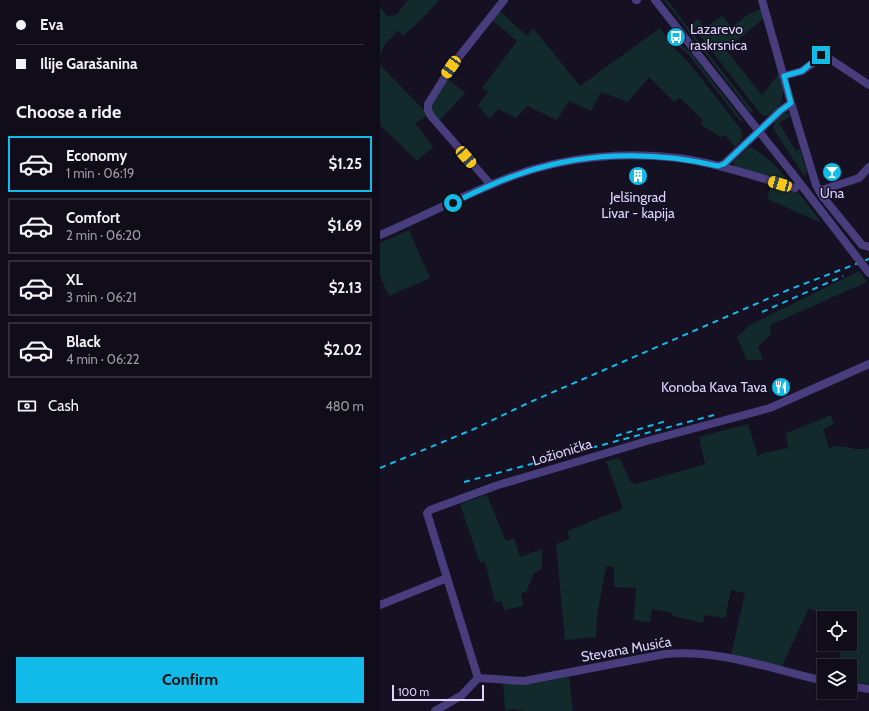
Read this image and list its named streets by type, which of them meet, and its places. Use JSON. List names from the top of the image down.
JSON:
{
  "streets": {
    "street": ["Ložionička", "Stevana Musića"]
  },
  "crossings": [
    ["Ložionička", "Stevana Musića"]
  ],
  "places": {
    "bus stop": ["Lazarevo raskrsnica"],
    "bar": ["Una"],
    "building": ["Jelšingrad Livar - kapija"],
    "restaurant": ["Konoba Kava Tava"]
  },
  "scale_bar": "100 m",
  "page": {
    "banner": ["Eva", "Ilije Garašanina"],
    "heading": "Choose a ride",
    "list": [
      {
        "name": "Economy",
        "note": "1 min · 06:19",
        "value": "$1.25"
      },
      {
        "name": "Comfort",
        "note": "2 min · 06:20",
        "value": "$1.69"
      },
      {
        "name": "XL",
        "note": "3 min · 06:21",
        "value": "$2.13"
      },
      {
        "name": "Black",
        "note": "4 min · 06:22",
        "value": "$2.02"
      }
    ],
    "pay": ["Cash", "480 m"],
    "buttons": "Confirm",
    "scale": "100 m"
  }
}
